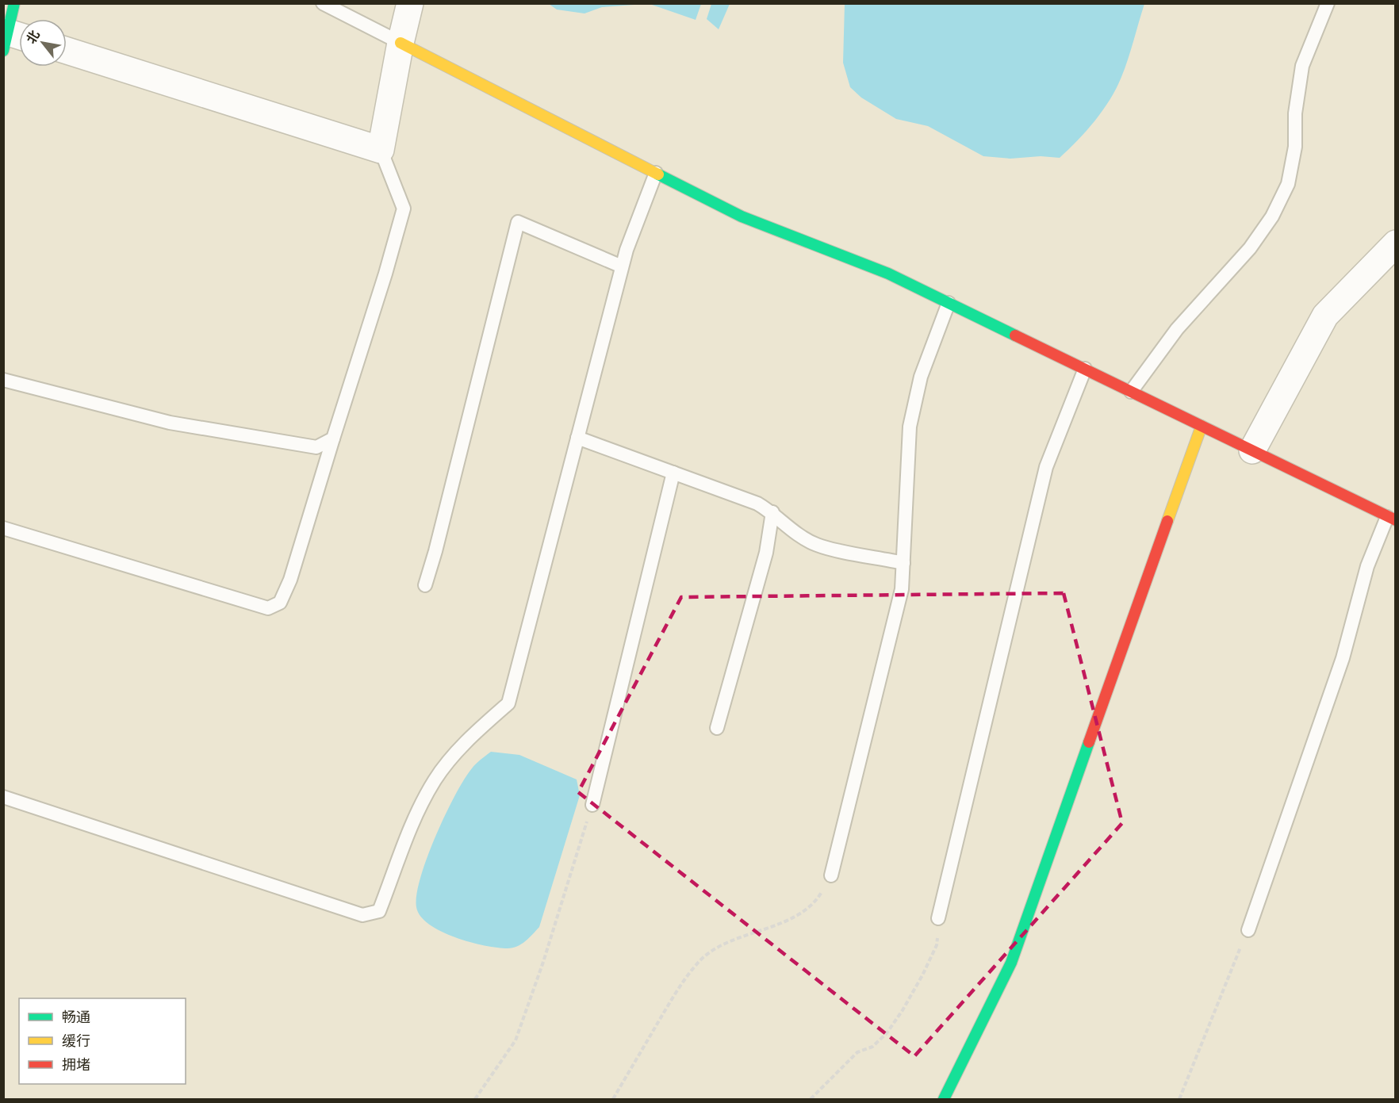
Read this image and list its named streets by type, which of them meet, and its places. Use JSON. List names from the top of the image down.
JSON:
{
  "legend": ["畅通", "缓行", "拥堵"],
  "north": "top left"
}
